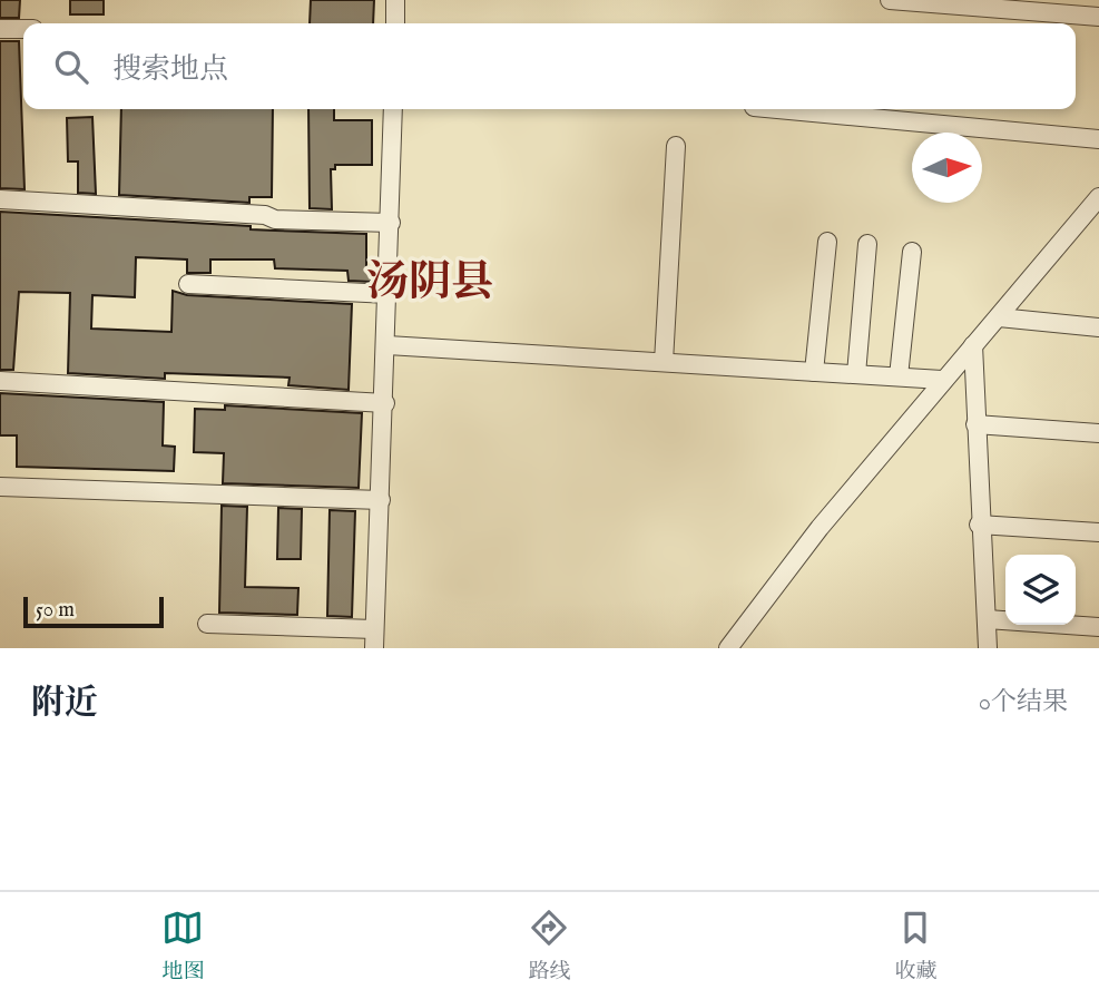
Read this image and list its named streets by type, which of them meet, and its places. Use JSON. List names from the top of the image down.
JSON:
{
  "districts": ["汤阴县"],
  "scale_bar": "50 m",
  "north": "right",
  "page": {
    "search": "搜索地点",
    "scale": "50 m",
    "heading": ["附近", "0个结果"],
    "nav": ["地图", "路线", "收藏"]
  }
}
